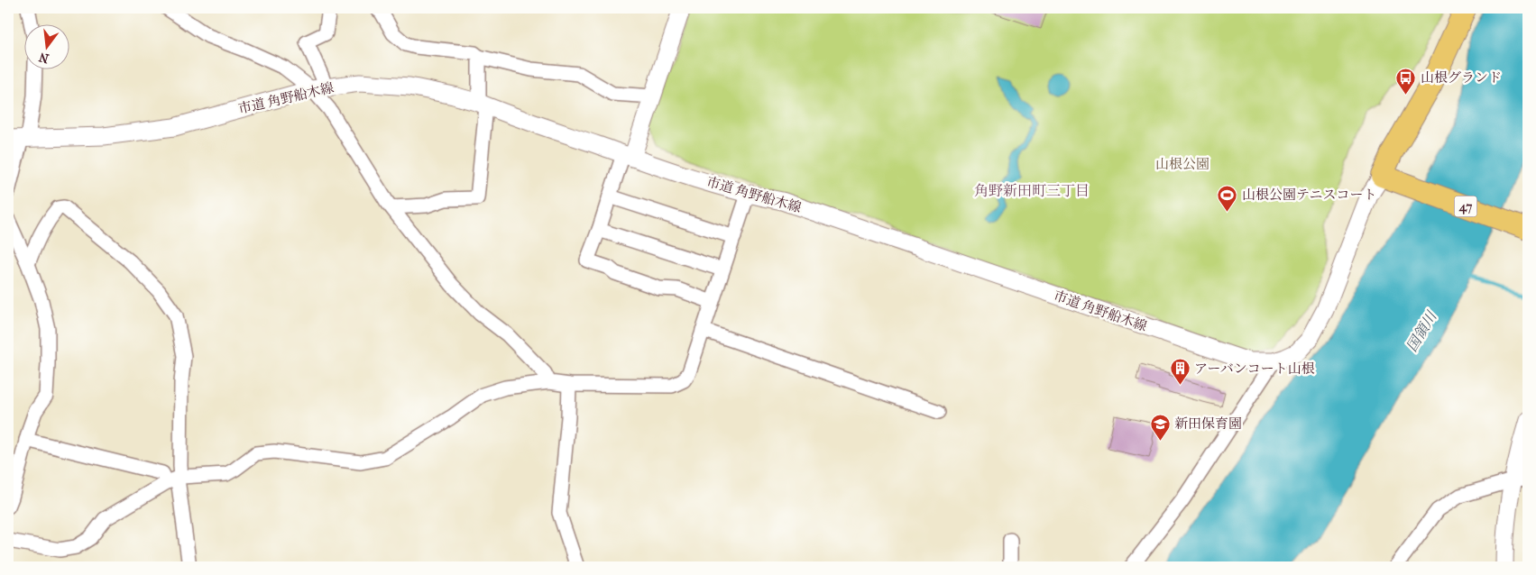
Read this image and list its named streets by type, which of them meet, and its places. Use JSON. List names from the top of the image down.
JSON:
{
  "streets": {
    "main road": ["47"],
    "street": ["市道 角野船木線"]
  },
  "crossings": [
    ["市道 角野船木線", "47"]
  ],
  "districts": ["角野新田町三丁目"],
  "water": ["国領川"],
  "parks": ["山根公園"],
  "places": {
    "bus stop": ["山根グランド"],
    "sports": ["山根公園テニスコート"],
    "building": ["アーバンコート山根"],
    "school or university": ["新田保育園"]
  },
  "north": "bottom"
}
